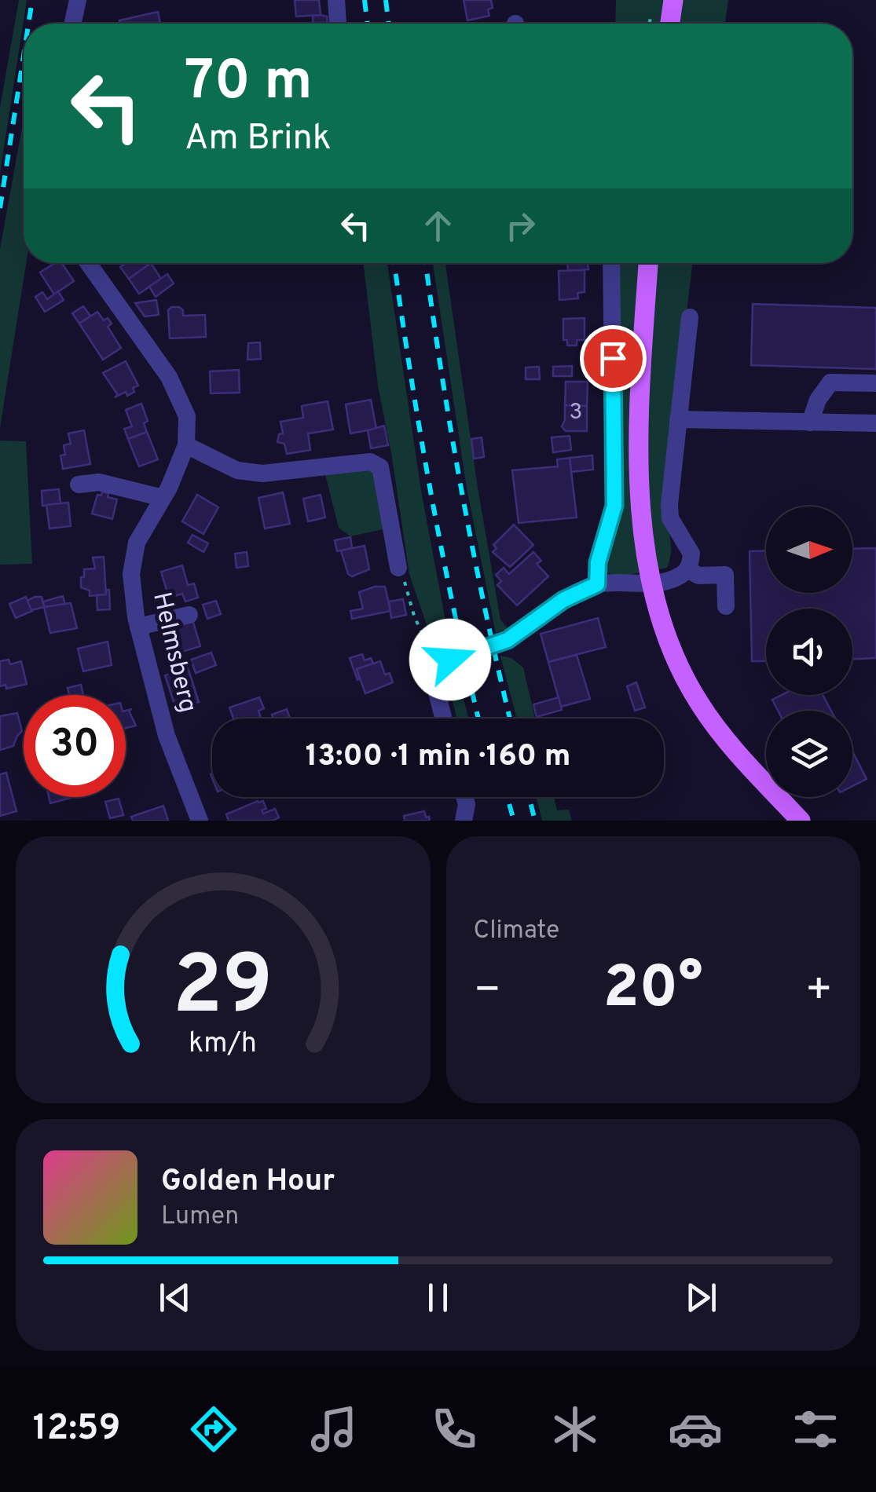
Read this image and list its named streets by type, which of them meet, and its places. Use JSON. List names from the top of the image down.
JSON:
{
  "streets": {
    "street": ["Helmsberg"]
  },
  "house_numbers": ["3"],
  "north": "right",
  "page": {
    "turn": ["70 m", "Am Brink"],
    "limit": "30",
    "trip": "13:00 · 1 min · 160 m",
    "tile": "Climate",
    "heat": ["−", "20°", "+"],
    "song": ["Golden Hour", "Lumen"],
    "tabs": "12:59",
    "gauge": ["29", "km/h"]
  }
}
